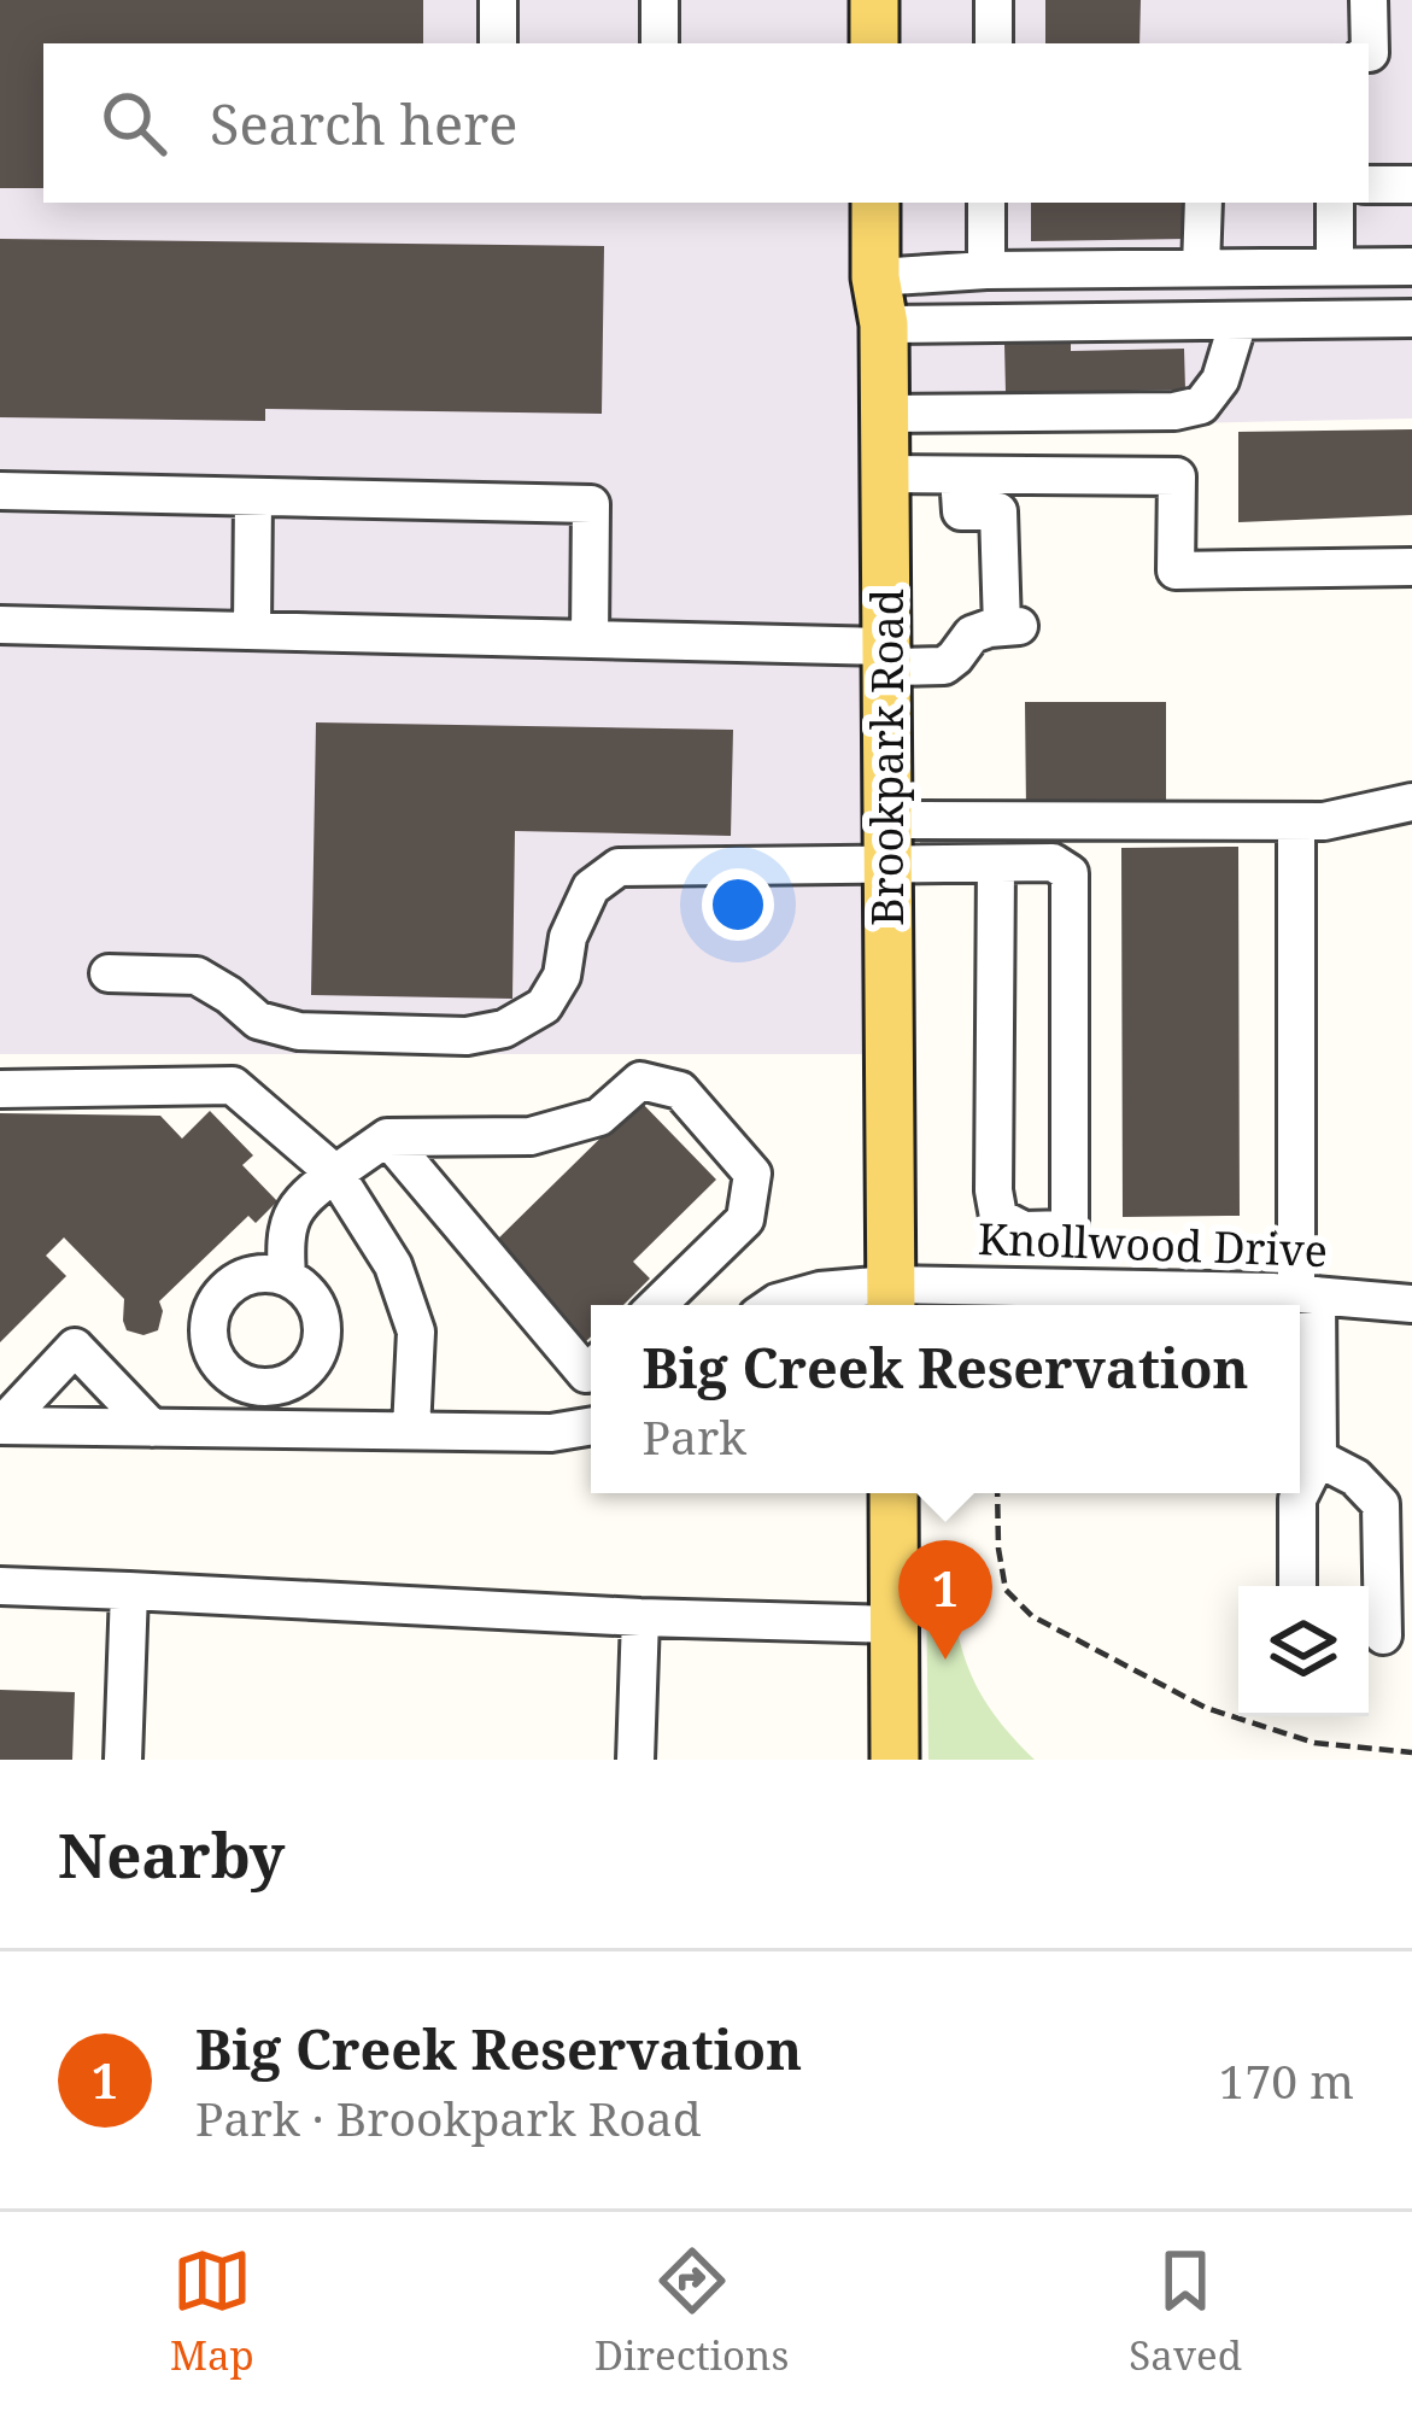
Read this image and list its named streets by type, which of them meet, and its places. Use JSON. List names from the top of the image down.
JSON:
{
  "streets": {
    "main road": ["Brookpark Road"],
    "street": ["Knollwood Drive"]
  },
  "crossings": [
    ["Brookpark Road", "Knollwood Drive"]
  ],
  "page": {
    "search": "Search here",
    "popup": ["Big Creek Reservation", "Park"],
    "pins": "1",
    "heading": "Nearby",
    "list": [
      {
        "mark": "1",
        "name": "Big Creek Reservation",
        "note": "Park · Brookpark Road",
        "value": "170 m"
      }
    ],
    "nav": ["Map", "Directions", "Saved"]
  }
}
